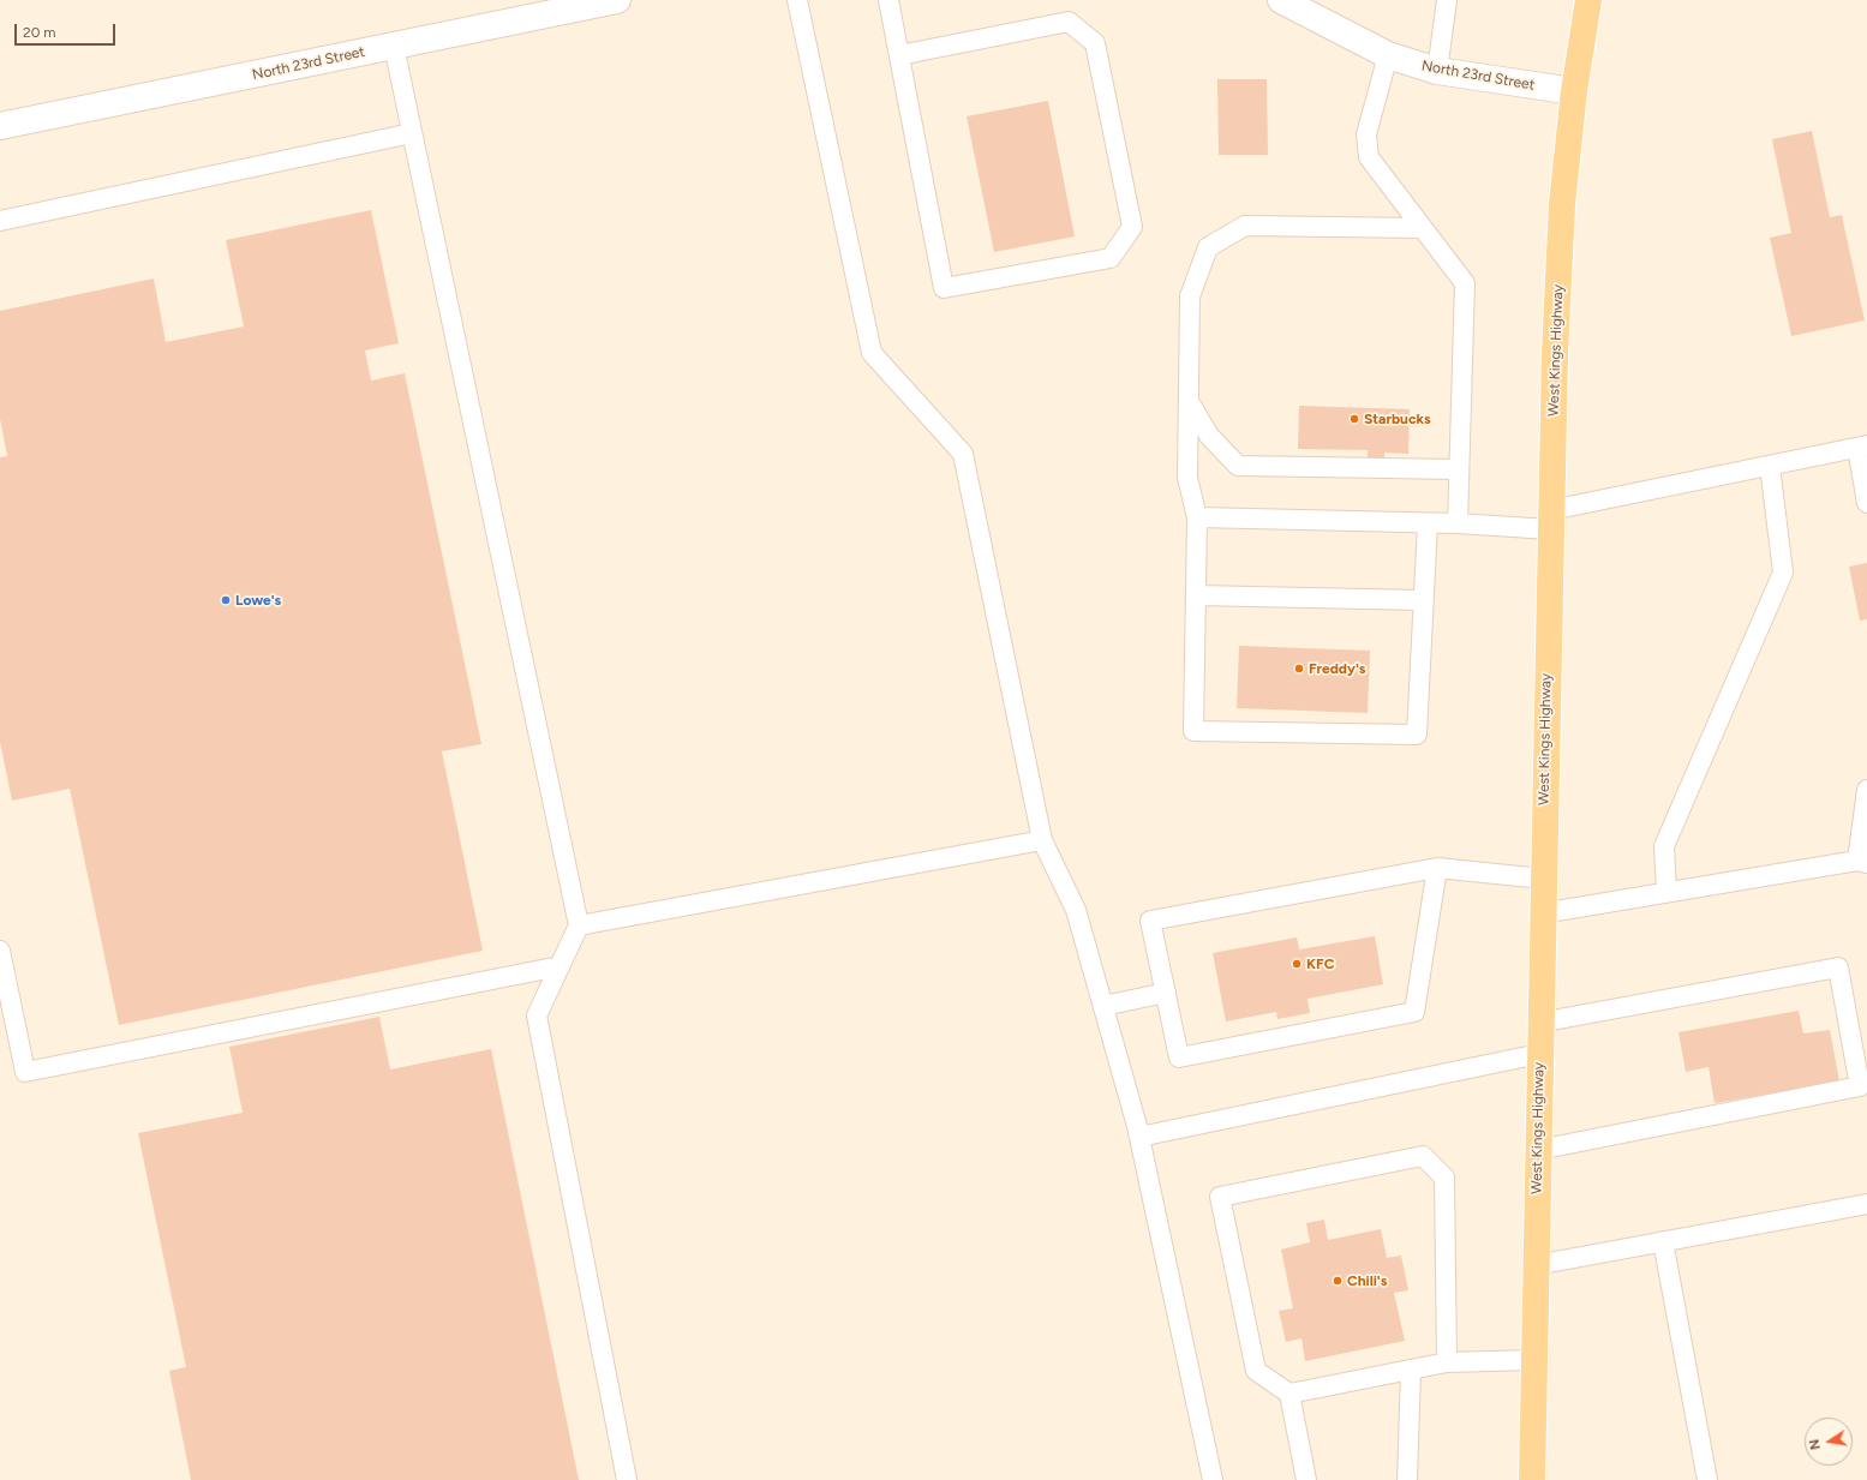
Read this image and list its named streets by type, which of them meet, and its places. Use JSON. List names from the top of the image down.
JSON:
{
  "streets": {
    "main road": ["West Kings Highway"],
    "street": ["North 23rd Street"]
  },
  "crossings": [
    ["North 23rd Street", "West Kings Highway"]
  ],
  "places": [
    "Starbucks",
    "Lowe's",
    "Freddy's",
    "KFC",
    "Chili's"
  ],
  "scale_bar": "20 m",
  "north": "left"
}
